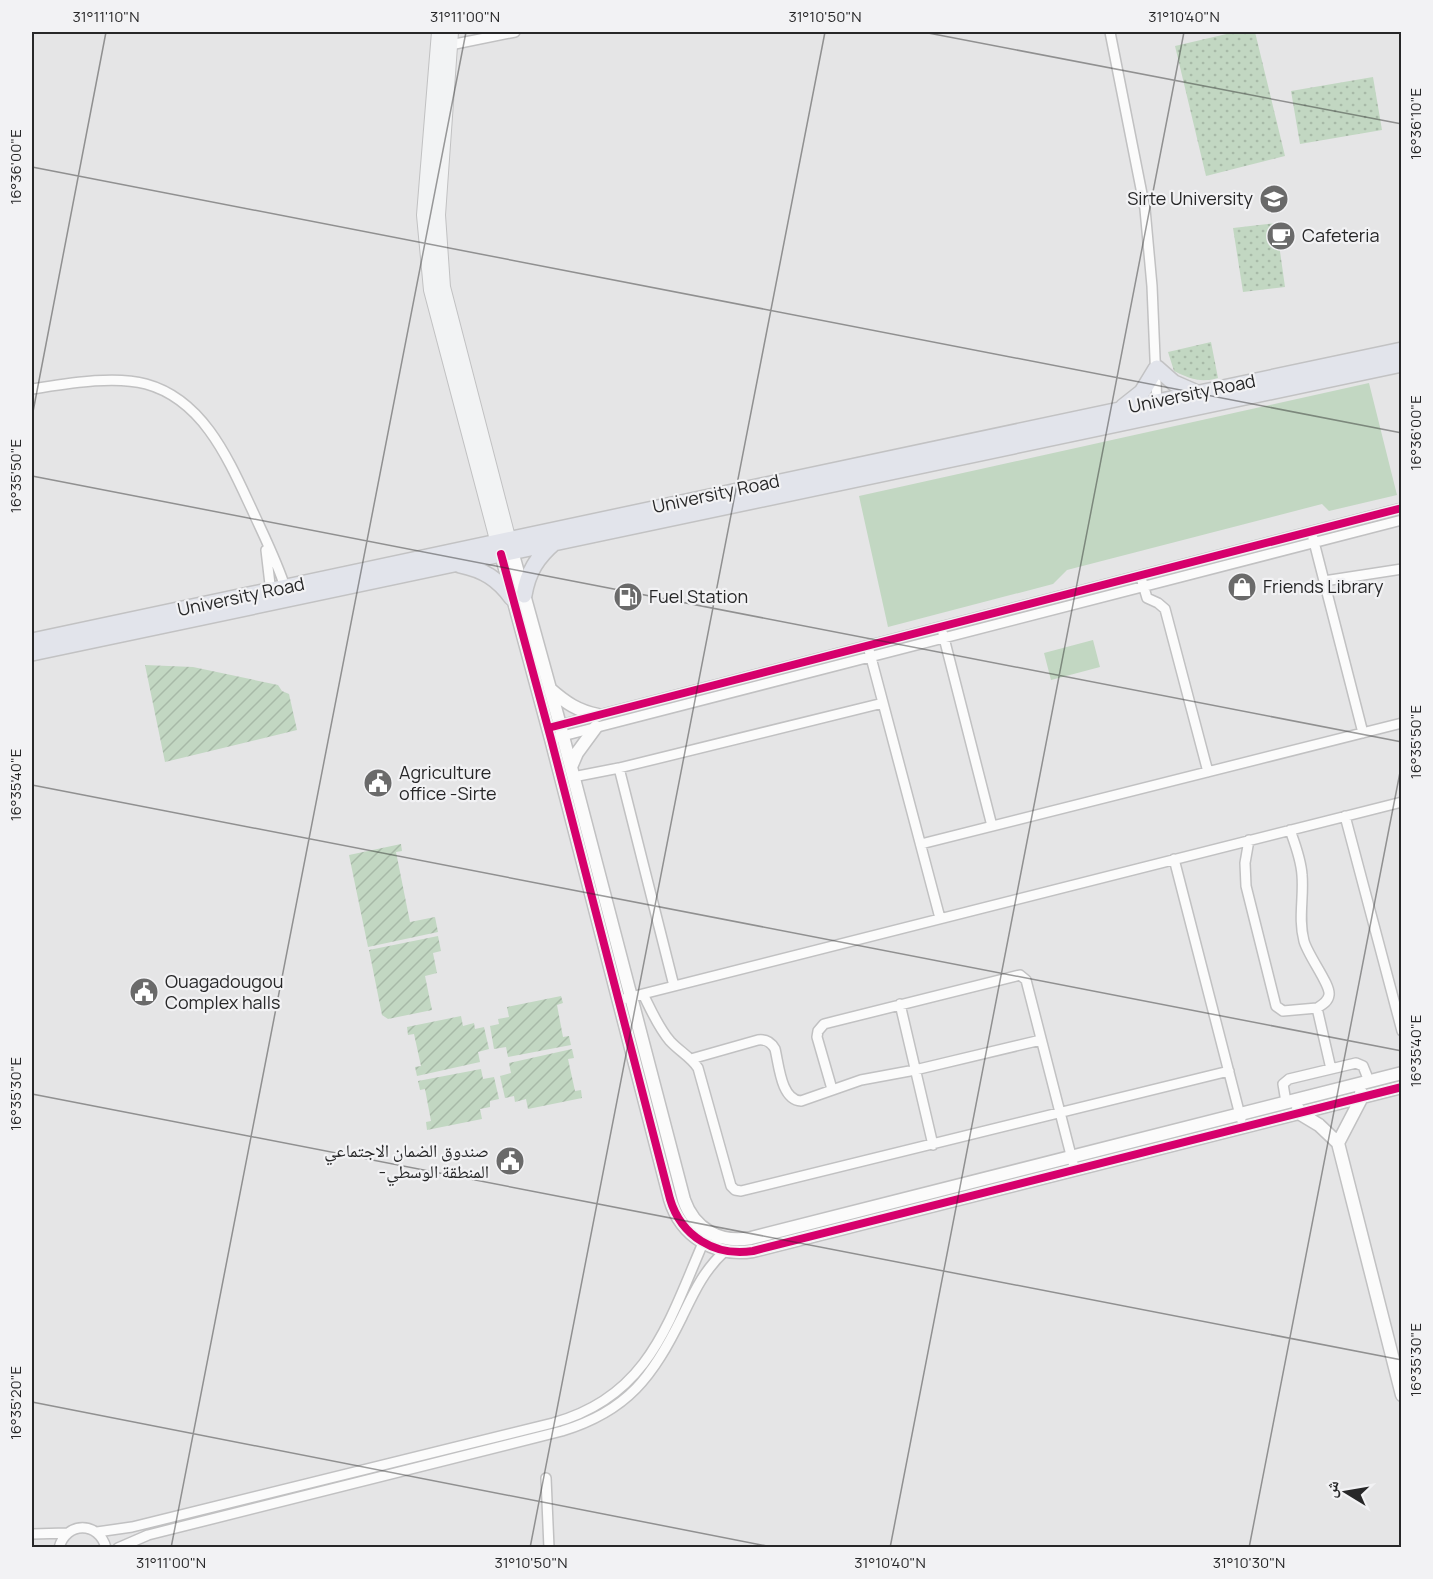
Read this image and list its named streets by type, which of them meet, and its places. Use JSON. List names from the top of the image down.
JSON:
{
  "streets": {
    "highway": ["University Road"]
  },
  "places": {
    "school or university": ["Sirte University"],
    "cafe": ["Cafeteria"],
    "shop": ["Friends Library"],
    "fuel station": ["Fuel Station"],
    "public building": ["Agriculture office -Sirte", "Ouagadougou Complex halls", "صندوق الضمان الاجتماعي -المنطقة الوسطي"]
  },
  "north": "left",
  "coordinates": [
    "31°11'10\"N",
    "31°11'00\"N",
    "31°10'50\"N",
    "31°10'40\"N",
    "16°36'10\"E",
    "16°36'00\"E",
    "16°35'50\"E",
    "16°35'40\"E",
    "16°35'30\"E",
    "16°35'20\"E",
    "31°10'30\"N"
  ]
}
